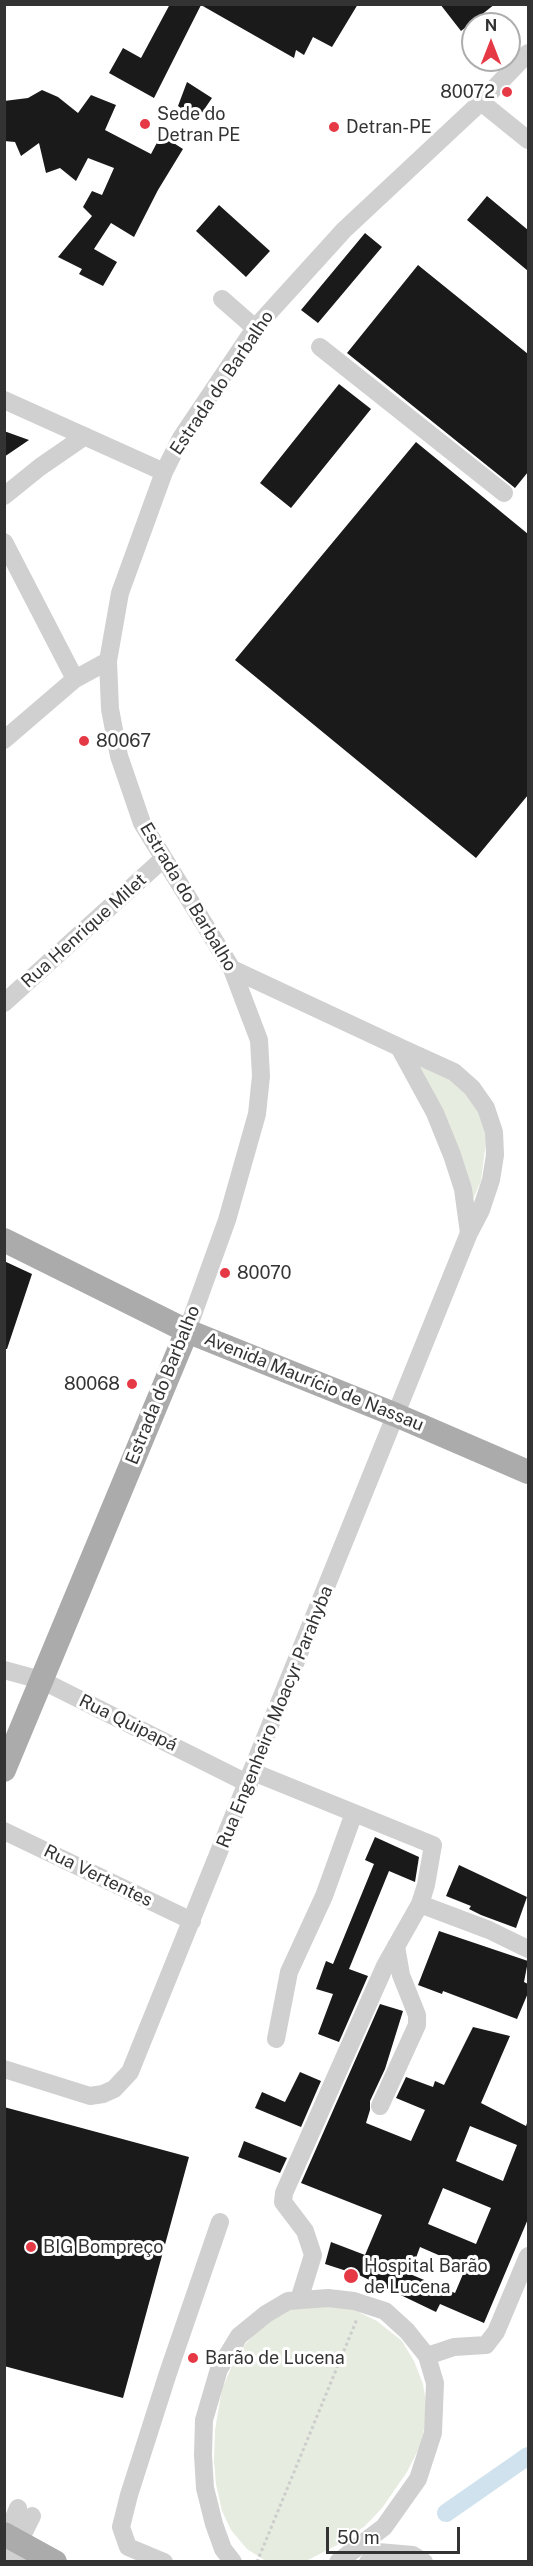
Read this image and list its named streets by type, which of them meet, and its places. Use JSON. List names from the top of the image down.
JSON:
{
  "streets": {
    "main road": ["Estrada do Barbalho", "Avenida Maurício de Nassau"],
    "street": [
      "Rua Henrique Milet",
      "Rua Engenheiro Moacyr Parahyba",
      "Rua Quipapá",
      "Rua Vertentes"
    ]
  },
  "crossings": [
    ["Estrada do Barbalho", "Rua Henrique Milet"],
    ["Estrada do Barbalho", "Avenida Maurício de Nassau"],
    ["Estrada do Barbalho", "Rua Engenheiro Moacyr Parahyba"],
    ["Estrada do Barbalho", "Rua Quipapá"],
    ["Avenida Maurício de Nassau", "Rua Engenheiro Moacyr Parahyba"],
    ["Rua Engenheiro Moacyr Parahyba", "Rua Quipapá"],
    ["Rua Engenheiro Moacyr Parahyba", "Rua Vertentes"]
  ],
  "places": [
    "80072",
    "Sede do Detran PE",
    "Detran-PE",
    "80067",
    "80070",
    "80068",
    "BIG Bompreço",
    "Hospital Barão de Lucena",
    "Barão de Lucena"
  ],
  "scale_bar": "50 m",
  "north": "top"
}
